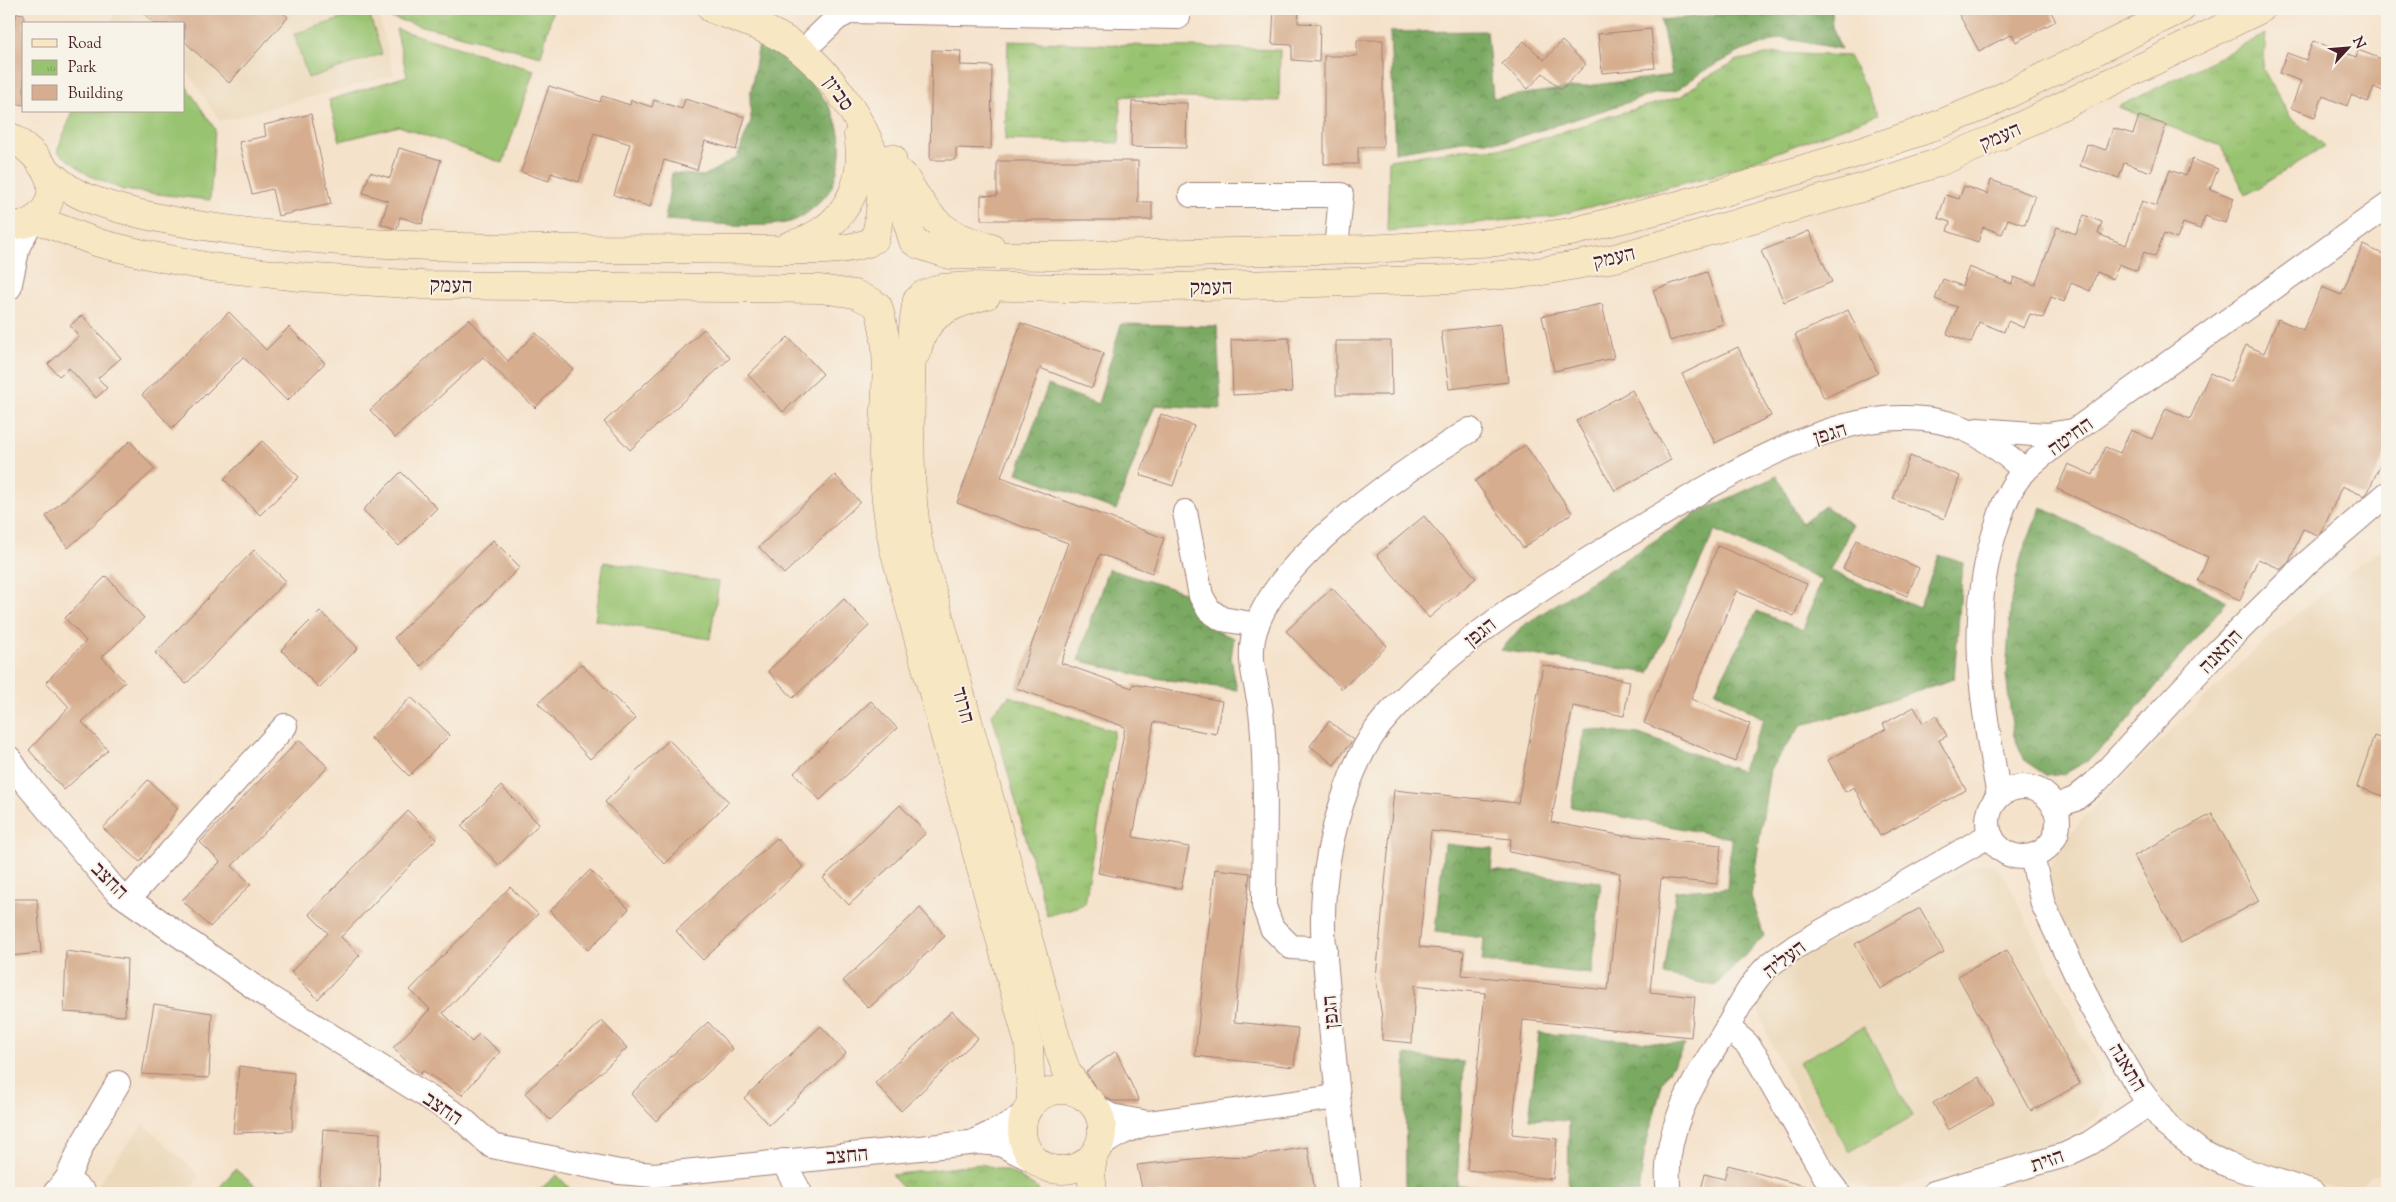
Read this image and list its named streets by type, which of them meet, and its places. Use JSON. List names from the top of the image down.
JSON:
{
  "streets": {
    "main road": ["סביון", "העמק", "חרוד"],
    "street": [
      "הגפן",
      "החיטה",
      "התאנה",
      "החצב",
      "העליה",
      "הזית"
    ]
  },
  "crossings": [
    ["סביון", "העמק"],
    ["סביון", "חרוד"],
    ["העמק", "חרוד"],
    ["הגפן", "החיטה"],
    ["החיטה", "התאנה"],
    ["החיטה", "העליה"],
    ["התאנה", "העליה"],
    ["התאנה", "הזית"],
    ["חרוד", "החצב"]
  ],
  "legend": ["Road", "Park", "Building"],
  "north": "top right"
}
